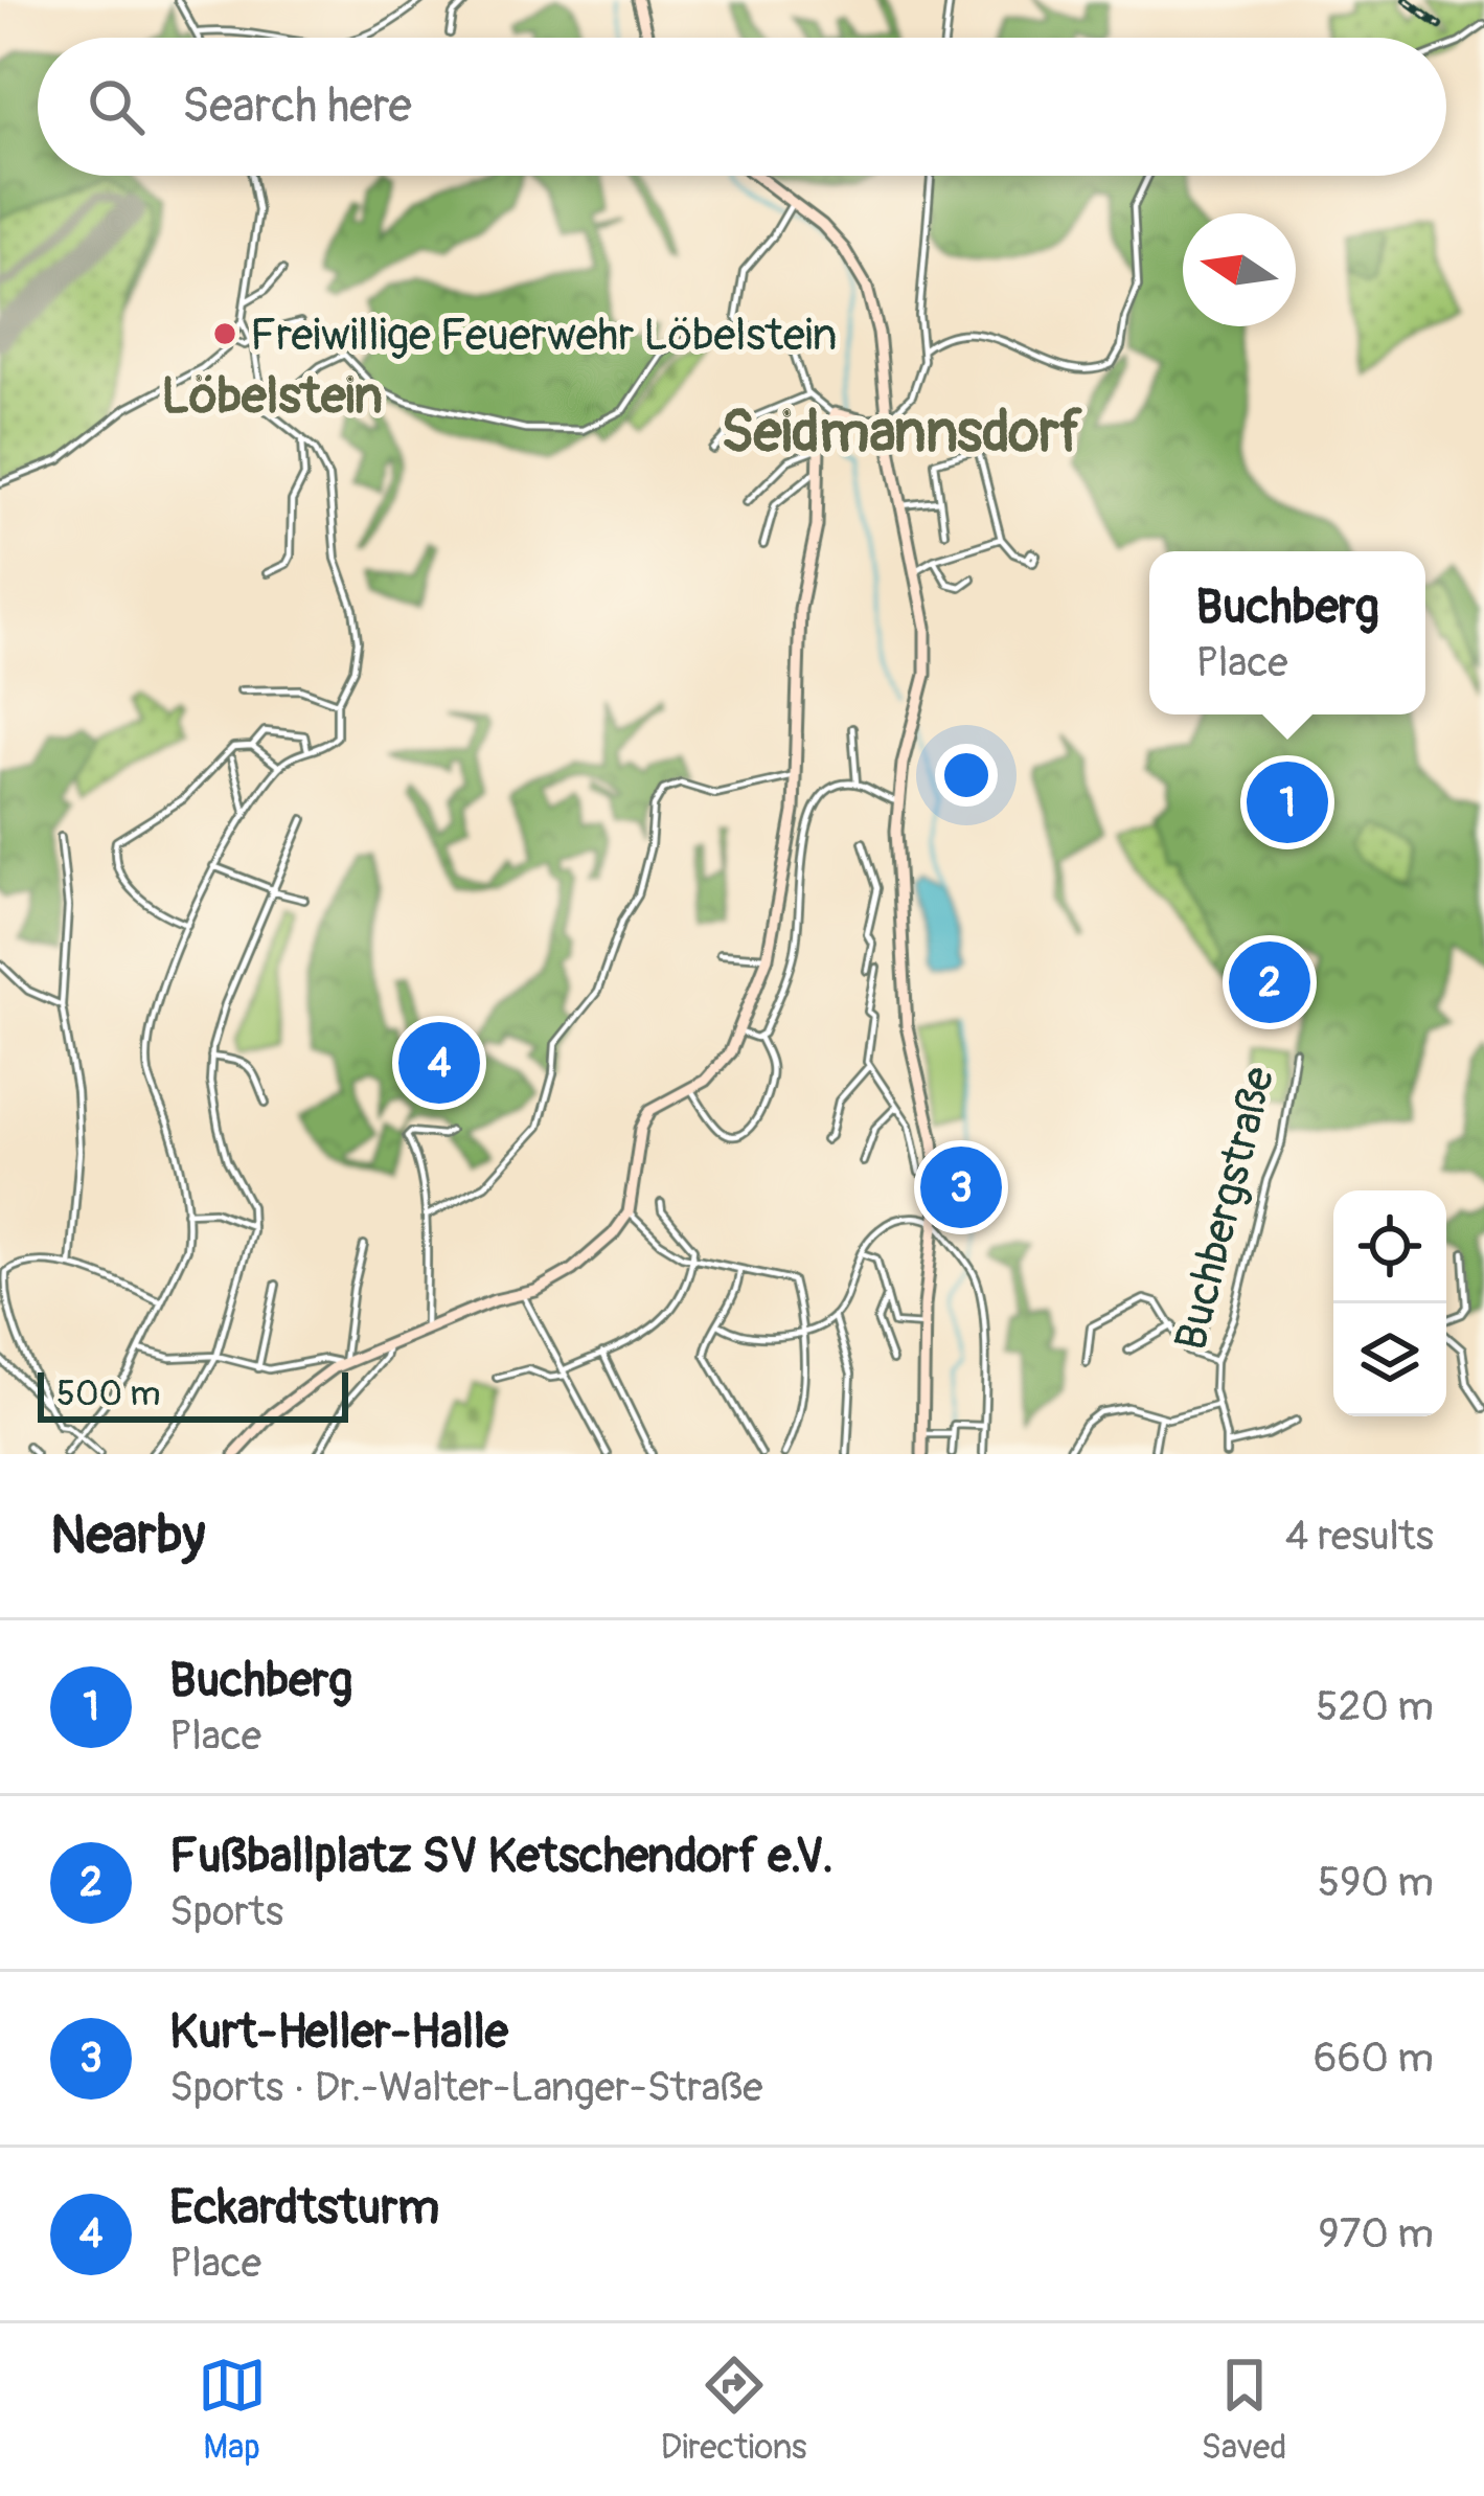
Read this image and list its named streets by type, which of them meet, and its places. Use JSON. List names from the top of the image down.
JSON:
{
  "streets": {
    "street": ["Buchbergstraße"]
  },
  "districts": ["Löbelstein", "Seidmannsdorf"],
  "places": ["Freiwillige Feuerwehr Löbelstein"],
  "scale_bar": "500 m",
  "north": "left",
  "page": {
    "search": "Search here",
    "popup": ["Buchberg", "Place"],
    "pins": [
      "1",
      "2",
      "4",
      "3"
    ],
    "scale": "500 m",
    "heading": ["Nearby", "4 results"],
    "list": [
      {
        "mark": "1",
        "name": "Buchberg",
        "note": "Place",
        "value": "520 m"
      },
      {
        "mark": "2",
        "name": "Fußballplatz SV Ketschendorf e.V.",
        "note": "Sports",
        "value": "590 m"
      },
      {
        "mark": "3",
        "name": "Kurt-Heller-Halle",
        "note": "Sports · Dr.-Walter-Langer-Straße",
        "value": "660 m"
      },
      {
        "mark": "4",
        "name": "Eckardtsturm",
        "note": "Place",
        "value": "970 m"
      }
    ],
    "nav": ["Map", "Directions", "Saved"]
  }
}
